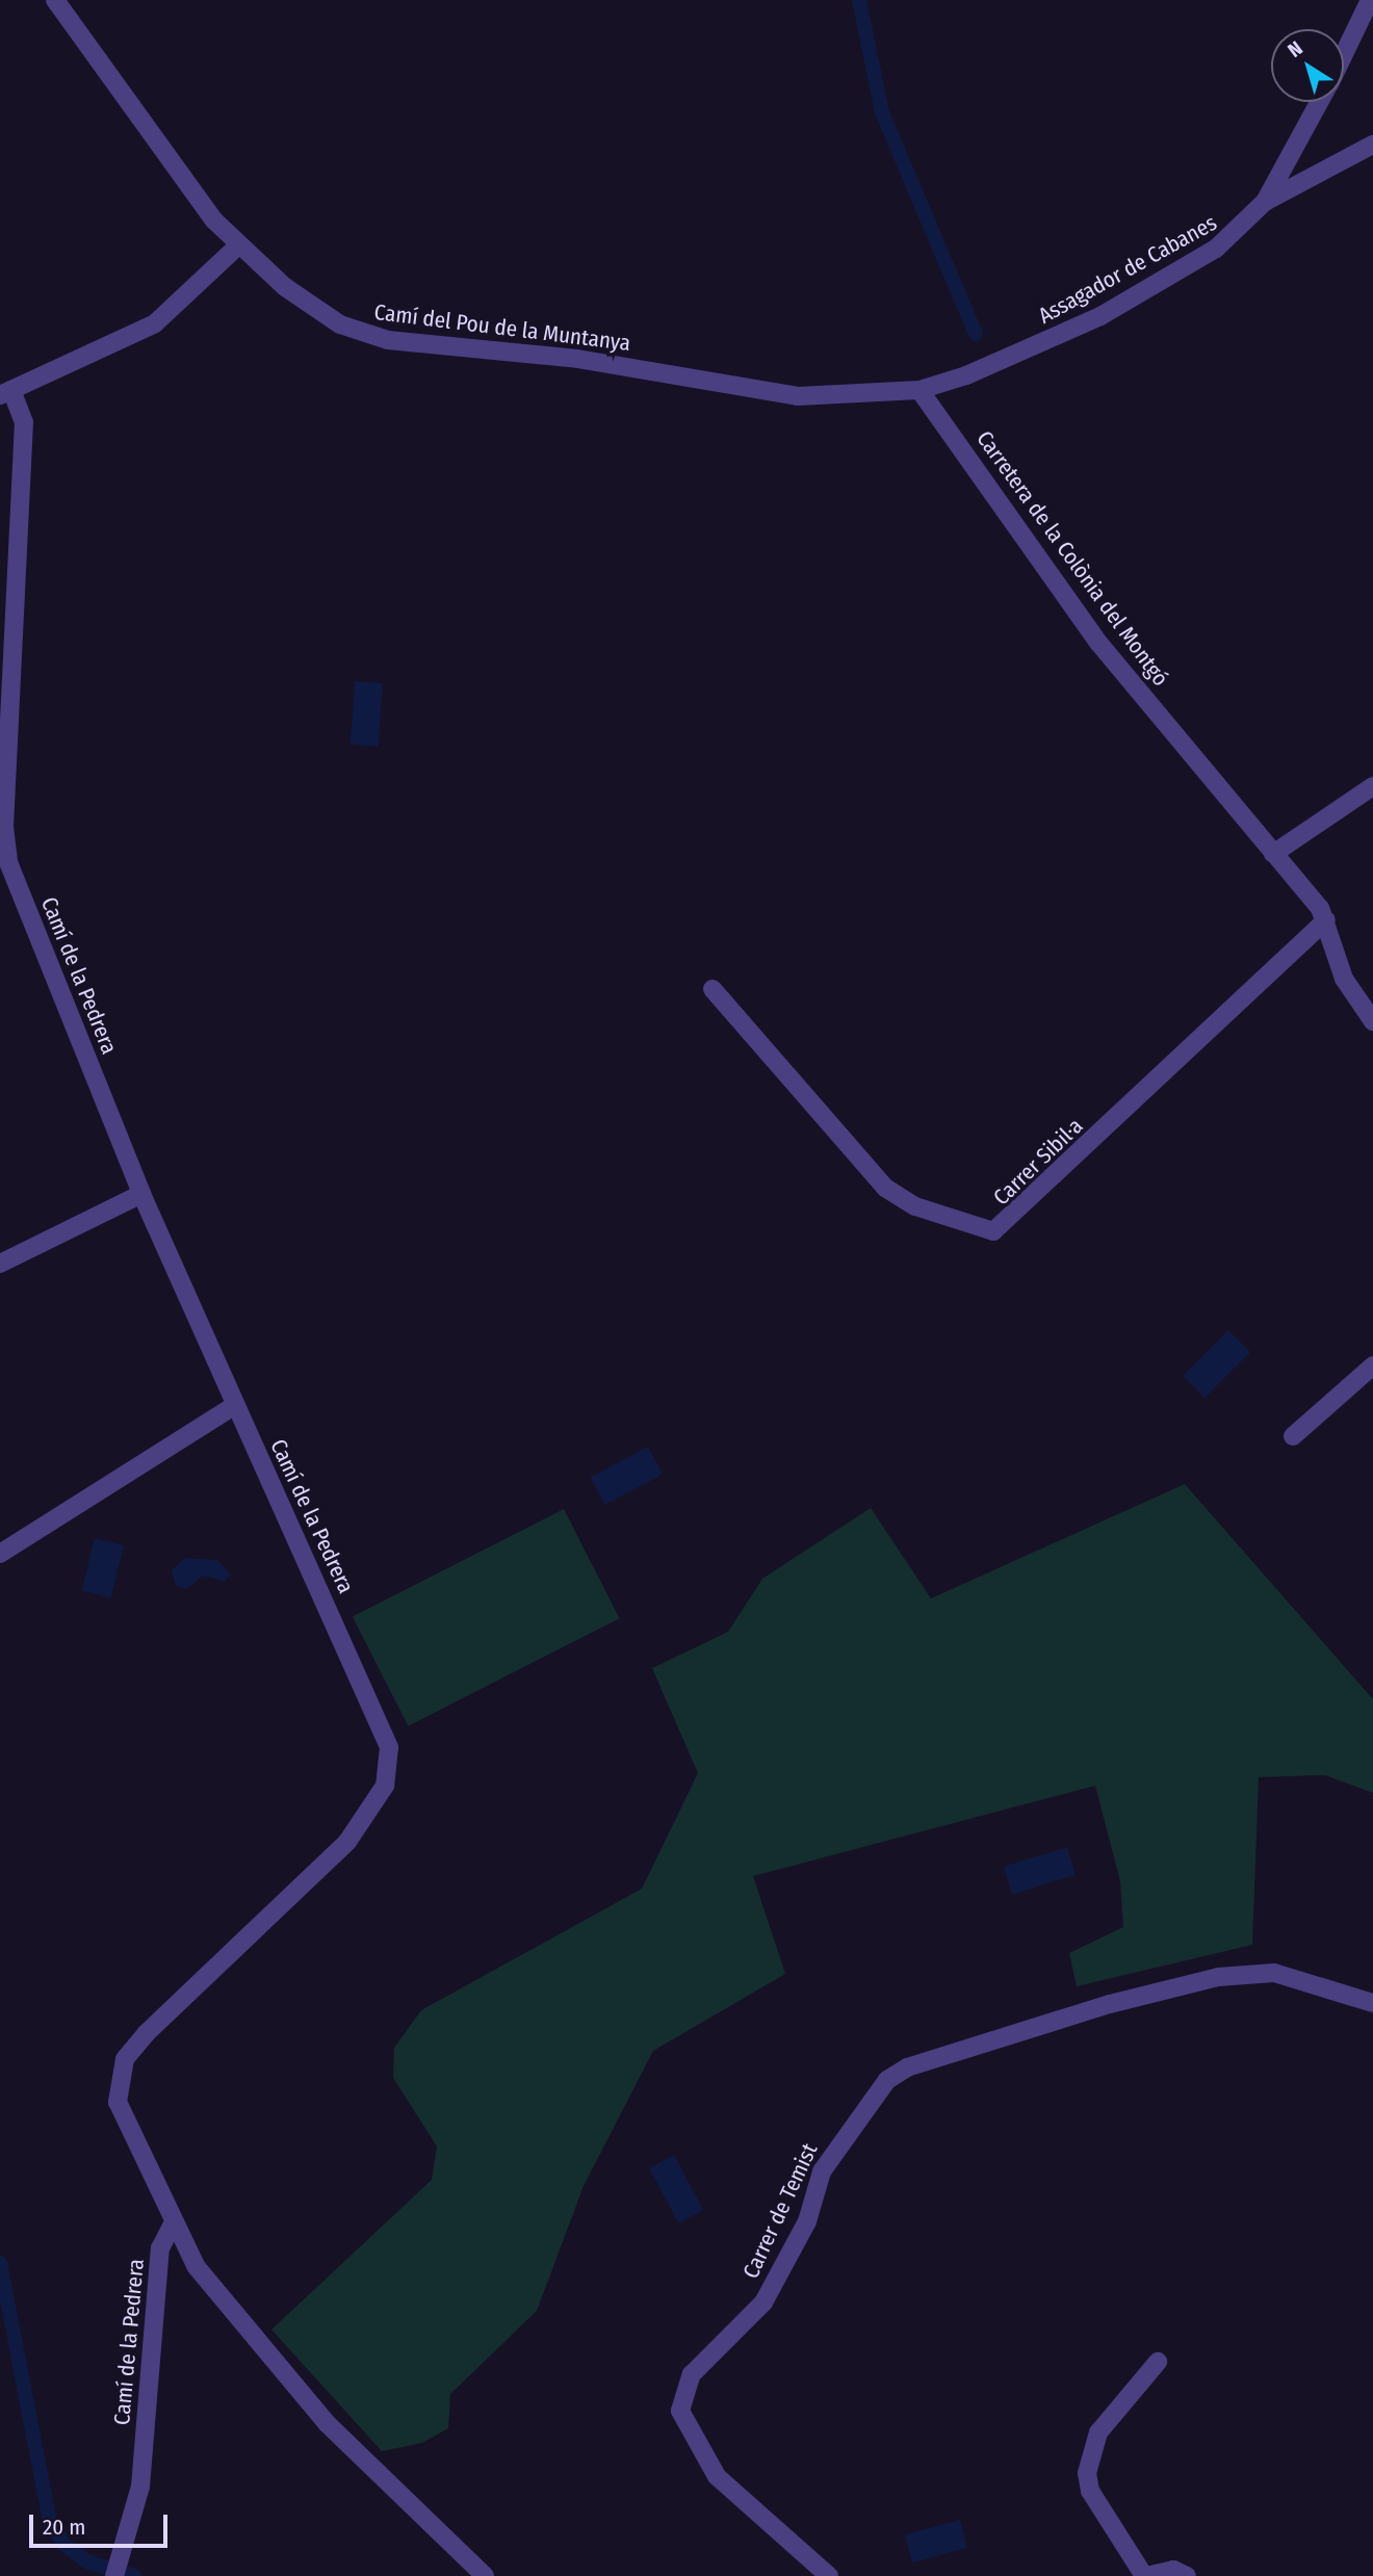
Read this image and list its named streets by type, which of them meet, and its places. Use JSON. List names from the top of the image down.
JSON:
{
  "streets": {
    "street": [
      "Assagador de Cabanes",
      "Camí del Pou de la Muntanya",
      "Carretera de la Colònia del Montgó",
      "Camí de la Pedrera",
      "Carrer Sibil·a",
      "Carrer de Temist"
    ]
  },
  "crossings": [
    ["Assagador de Cabanes", "Camí del Pou de la Muntanya"],
    ["Assagador de Cabanes", "Carretera de la Colònia del Montgó"],
    ["Camí del Pou de la Muntanya", "Carretera de la Colònia del Montgó"],
    ["Carretera de la Colònia del Montgó", "Carrer Sibil·a"]
  ],
  "scale_bar": "20 m",
  "north": "top left"
}
